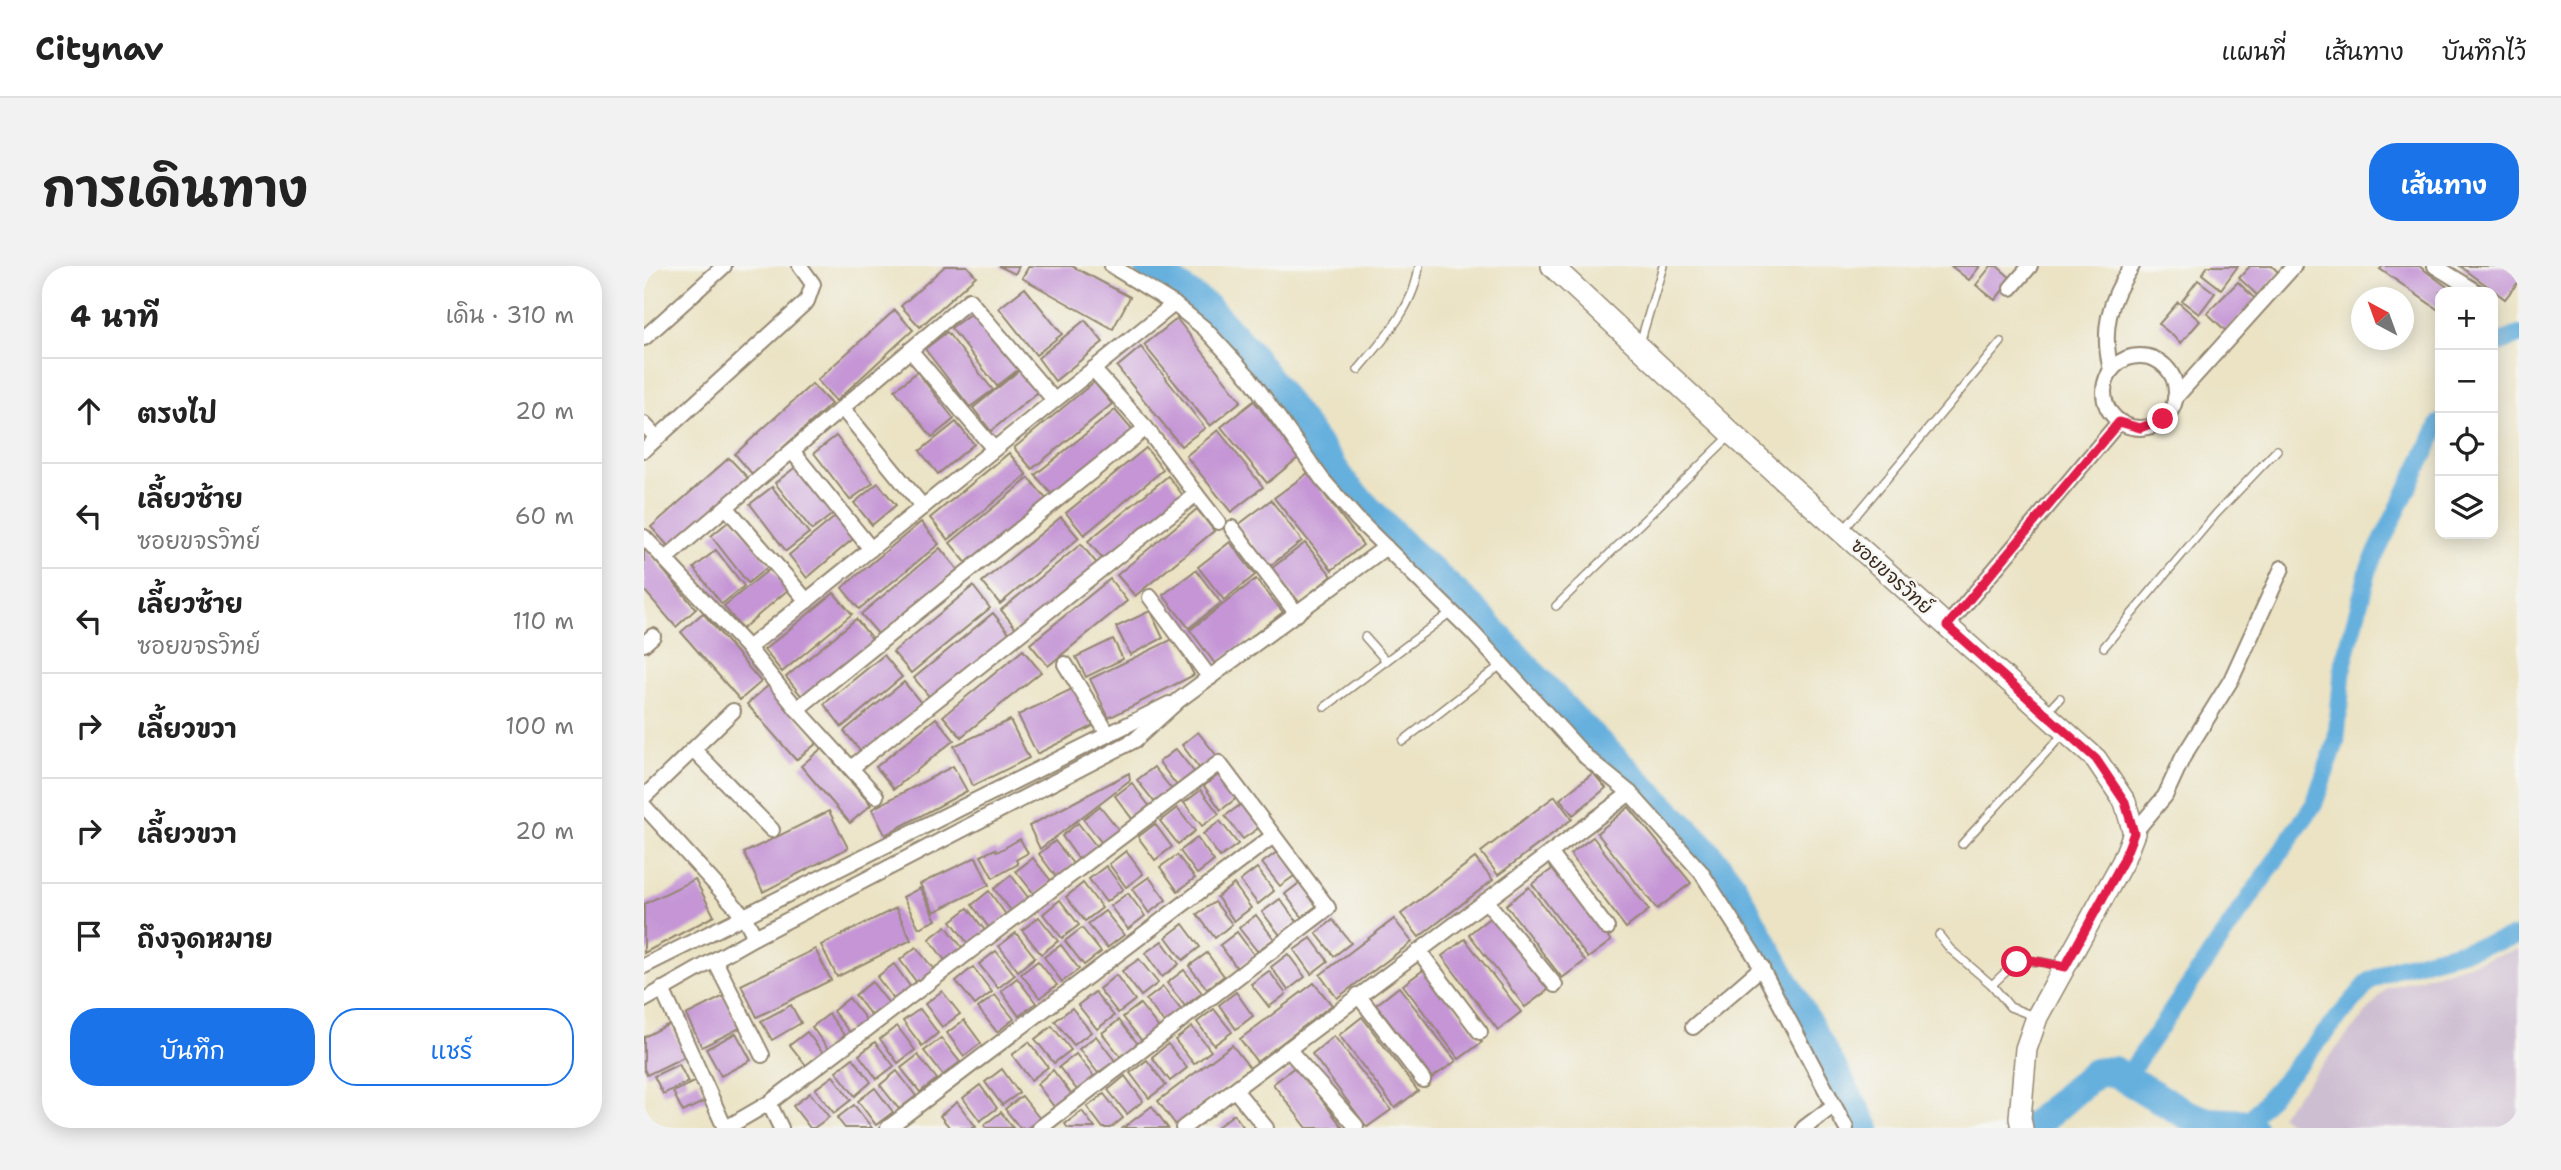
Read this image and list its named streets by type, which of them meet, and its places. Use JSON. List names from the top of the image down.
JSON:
{
  "streets": {
    "street": ["ซอยขจรวิทย์"]
  },
  "north": "top left",
  "page": {
    "header": "Citynav",
    "nav": ["แผนที่", "เส้นทาง", "บันทึกไว้"],
    "title": "การเดินทาง",
    "buttons": [
      "เส้นทาง",
      ["บันทึก", "แชร์"]
    ],
    "heading": ["4 นาที", "เดิน · 310 m"],
    "map_buttons": ["+", "−"],
    "list": [
      ["ตรงไป", "20 m"],
      ["เลี้ยวซ้าย", "ซอยขจรวิทย์", "60 m"],
      ["เลี้ยวซ้าย", "ซอยขจรวิทย์", "110 m"],
      ["เลี้ยวขวา", "100 m"],
      ["เลี้ยวขวา", "20 m"],
      "ถึงจุดหมาย"
    ]
  }
}
